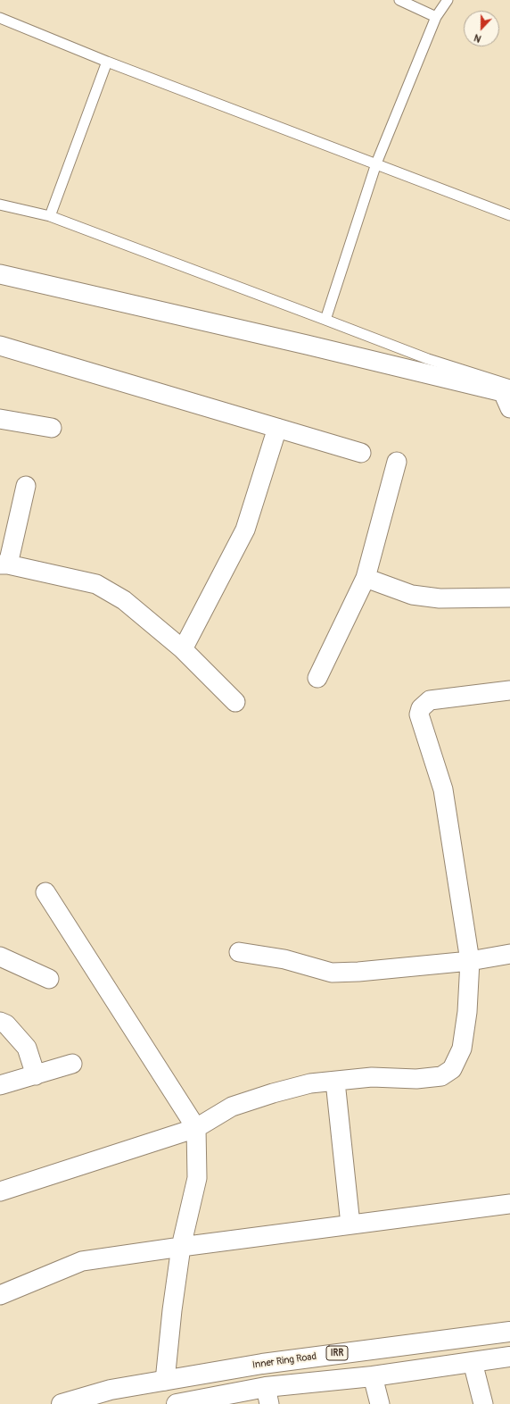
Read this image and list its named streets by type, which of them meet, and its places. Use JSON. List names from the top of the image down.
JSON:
{
  "streets": {
    "highway": ["IRR", "Inner Ring Road"]
  },
  "north": "bottom"
}
